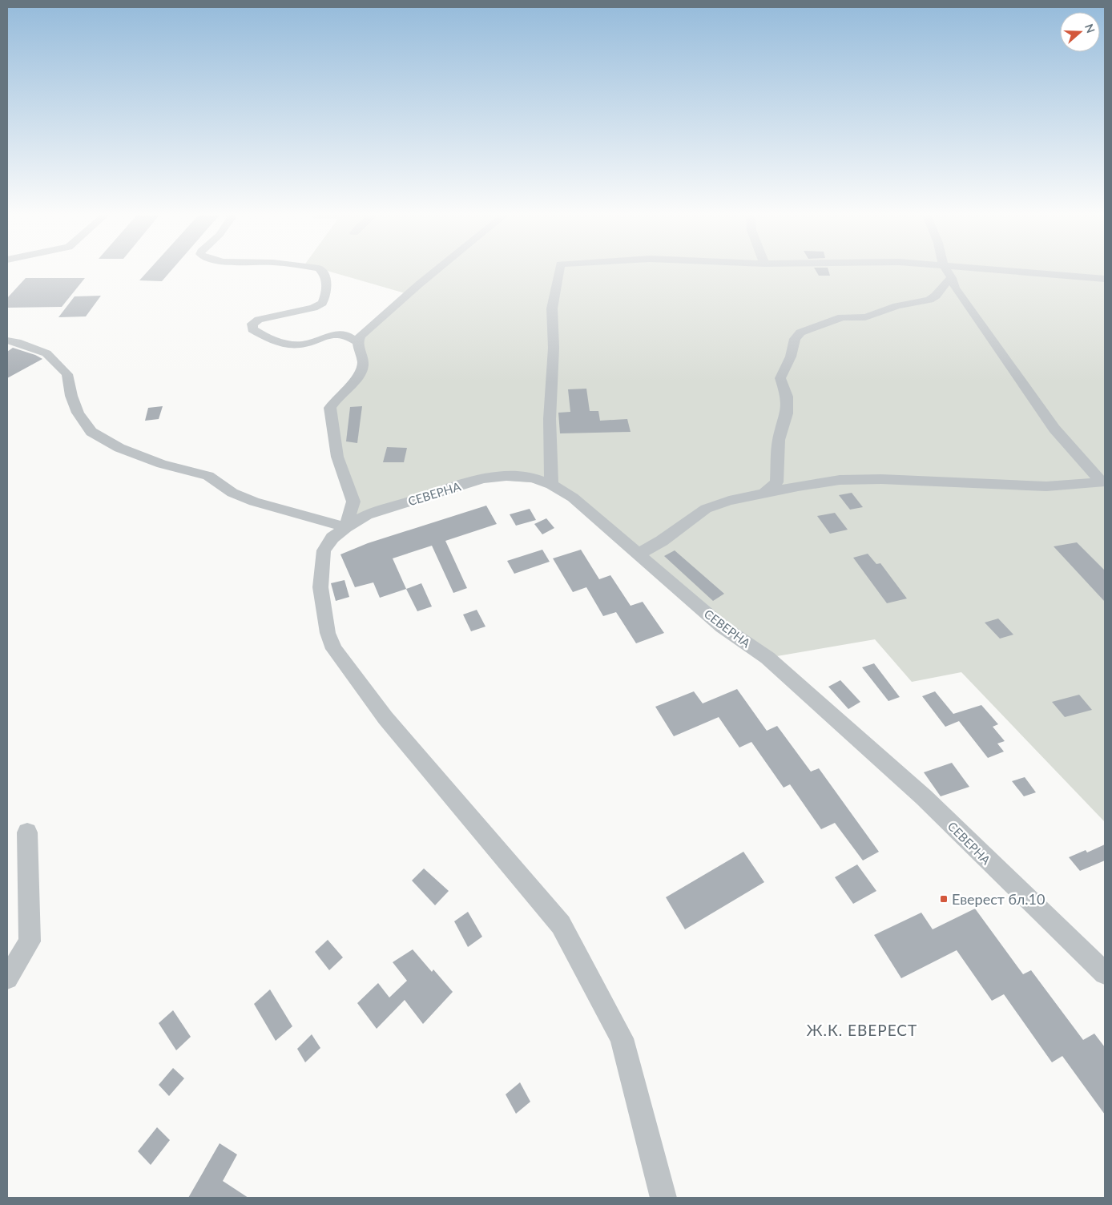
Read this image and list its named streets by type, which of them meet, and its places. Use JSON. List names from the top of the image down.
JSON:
{
  "streets": {
    "street": ["СЕВЕРНА"]
  },
  "districts": ["Ж.К. ЕВЕРЕСТ"],
  "places": {
    "transit": ["Еверест бл.10"]
  },
  "north": "right"
}
